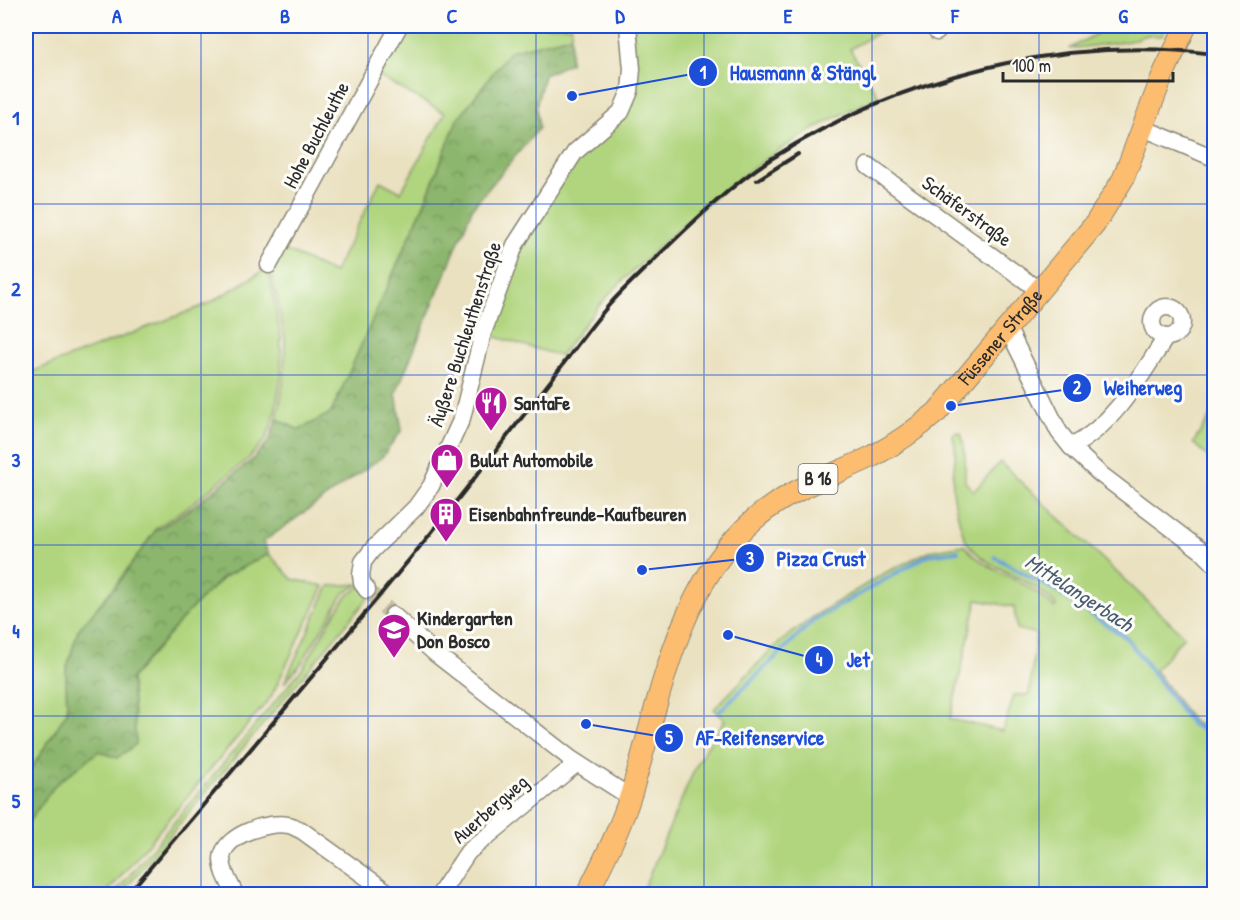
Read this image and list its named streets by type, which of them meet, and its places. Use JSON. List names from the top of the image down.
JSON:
{
  "streets": {
    "main road": ["Füssener Straße", "B 16"],
    "street": [
      "Hohe Buchleuthe",
      "Schäferstraße",
      "Äußere Buchleuthenstraße",
      "Auerbergweg"
    ]
  },
  "crossings": [
    ["Schäferstraße", "Füssener Straße"]
  ],
  "water": ["Mittelangerbach"],
  "places": {
    "other": [
      "Hausmann & Stängl",
      "Weiherweg",
      "Pizza Crust",
      "Jet",
      "AF-Reifenservice"
    ],
    "restaurant": ["SantaFe"],
    "shop": ["Bulut Automobile"],
    "building": ["Eisenbahnfreunde-Kaufbeuren"],
    "school or university": ["Kindergarten Don Bosco"]
  },
  "scale_bar": "100 m",
  "grid": {
    "columns": [
      "A",
      "B",
      "C",
      "D",
      "E",
      "F",
      "G"
    ],
    "rows": [
      "1",
      "2",
      "3",
      "4",
      "5"
    ]
  }
}
